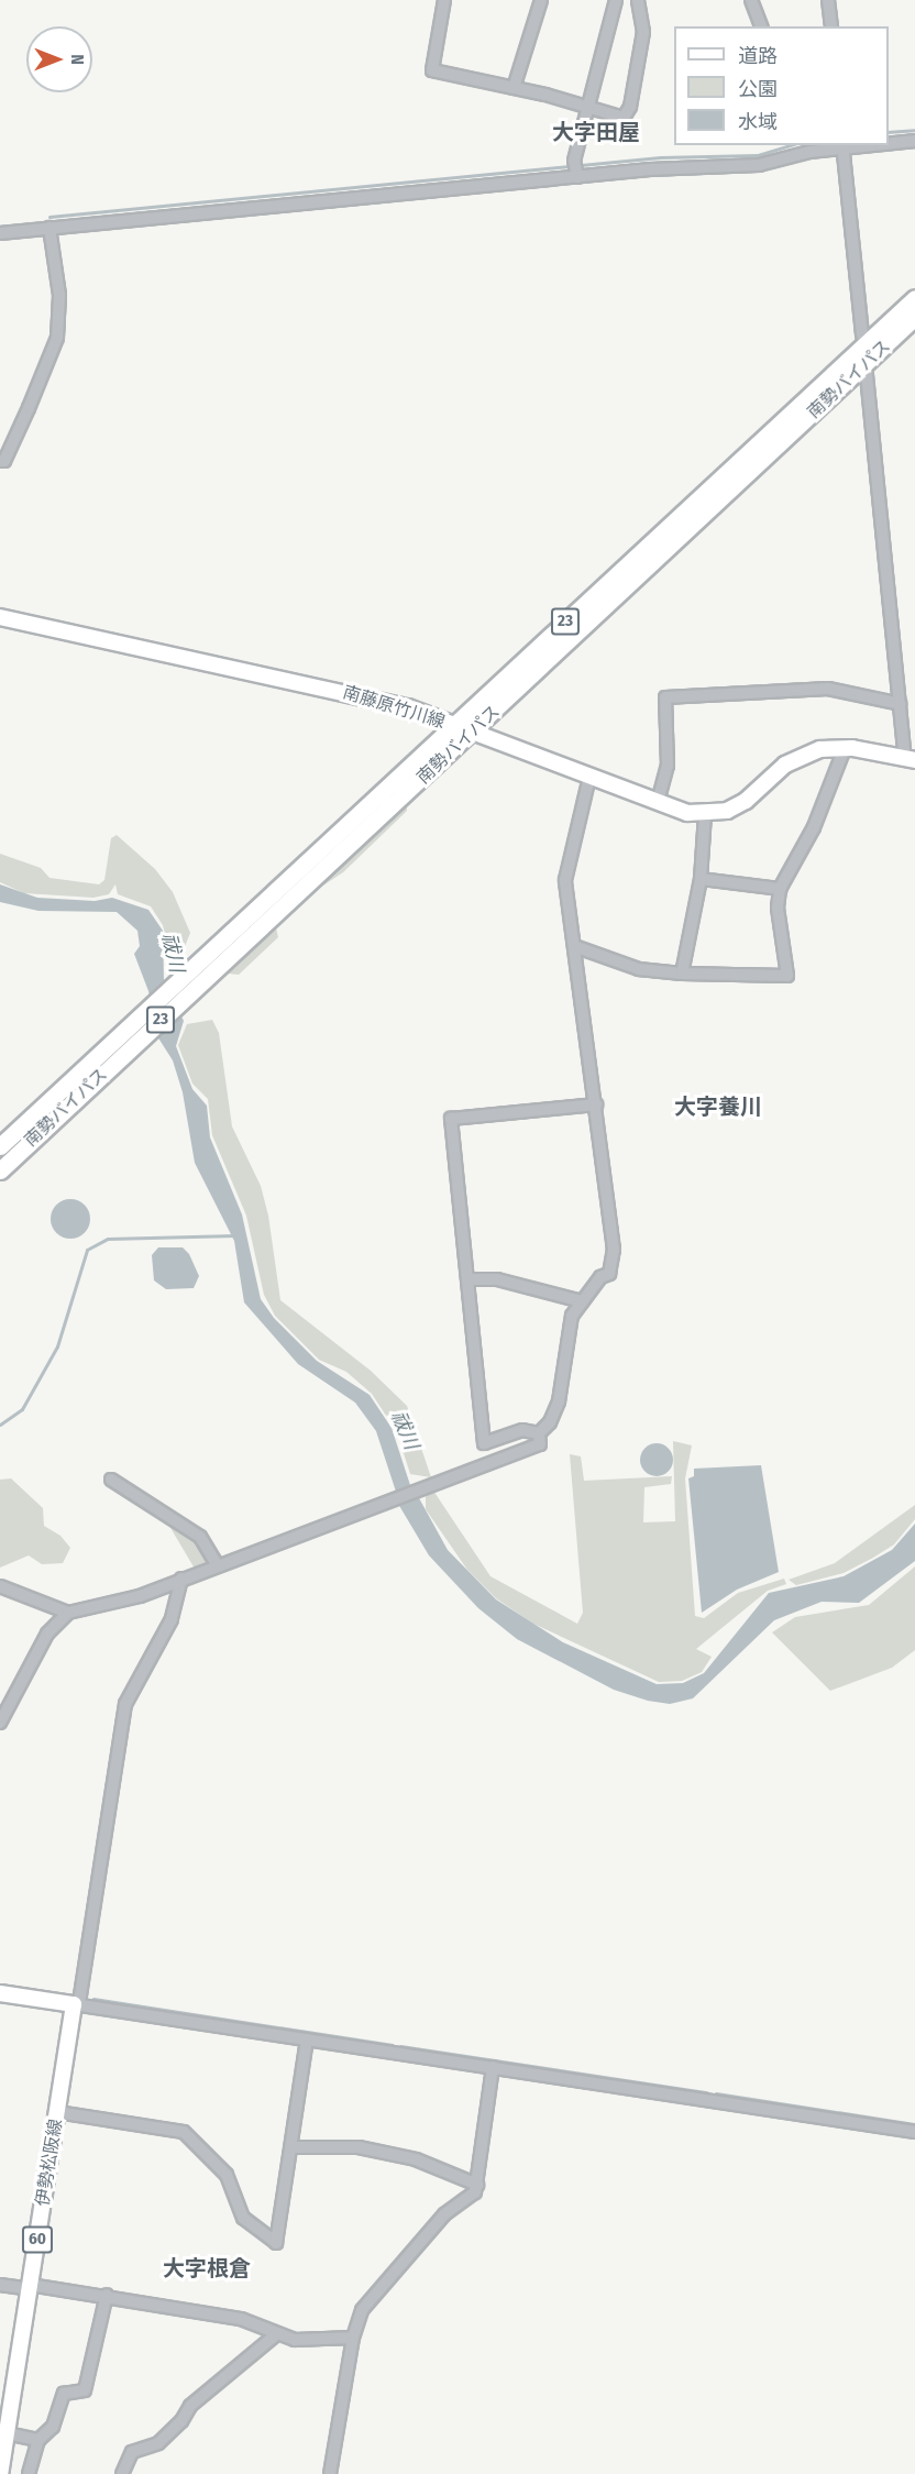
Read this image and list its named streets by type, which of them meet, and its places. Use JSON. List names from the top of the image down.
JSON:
{
  "streets": {
    "highway": ["南勢バイパス", "23"],
    "main road": ["南藤原竹川線", "伊勢松阪線", "60"]
  },
  "crossings": [
    ["南勢バイパス", "南藤原竹川線"]
  ],
  "districts": ["大字田屋", "大字養川", "大字根倉"],
  "water": ["祓川"],
  "legend": ["道路", "公園", "水域"],
  "north": "right"
}
